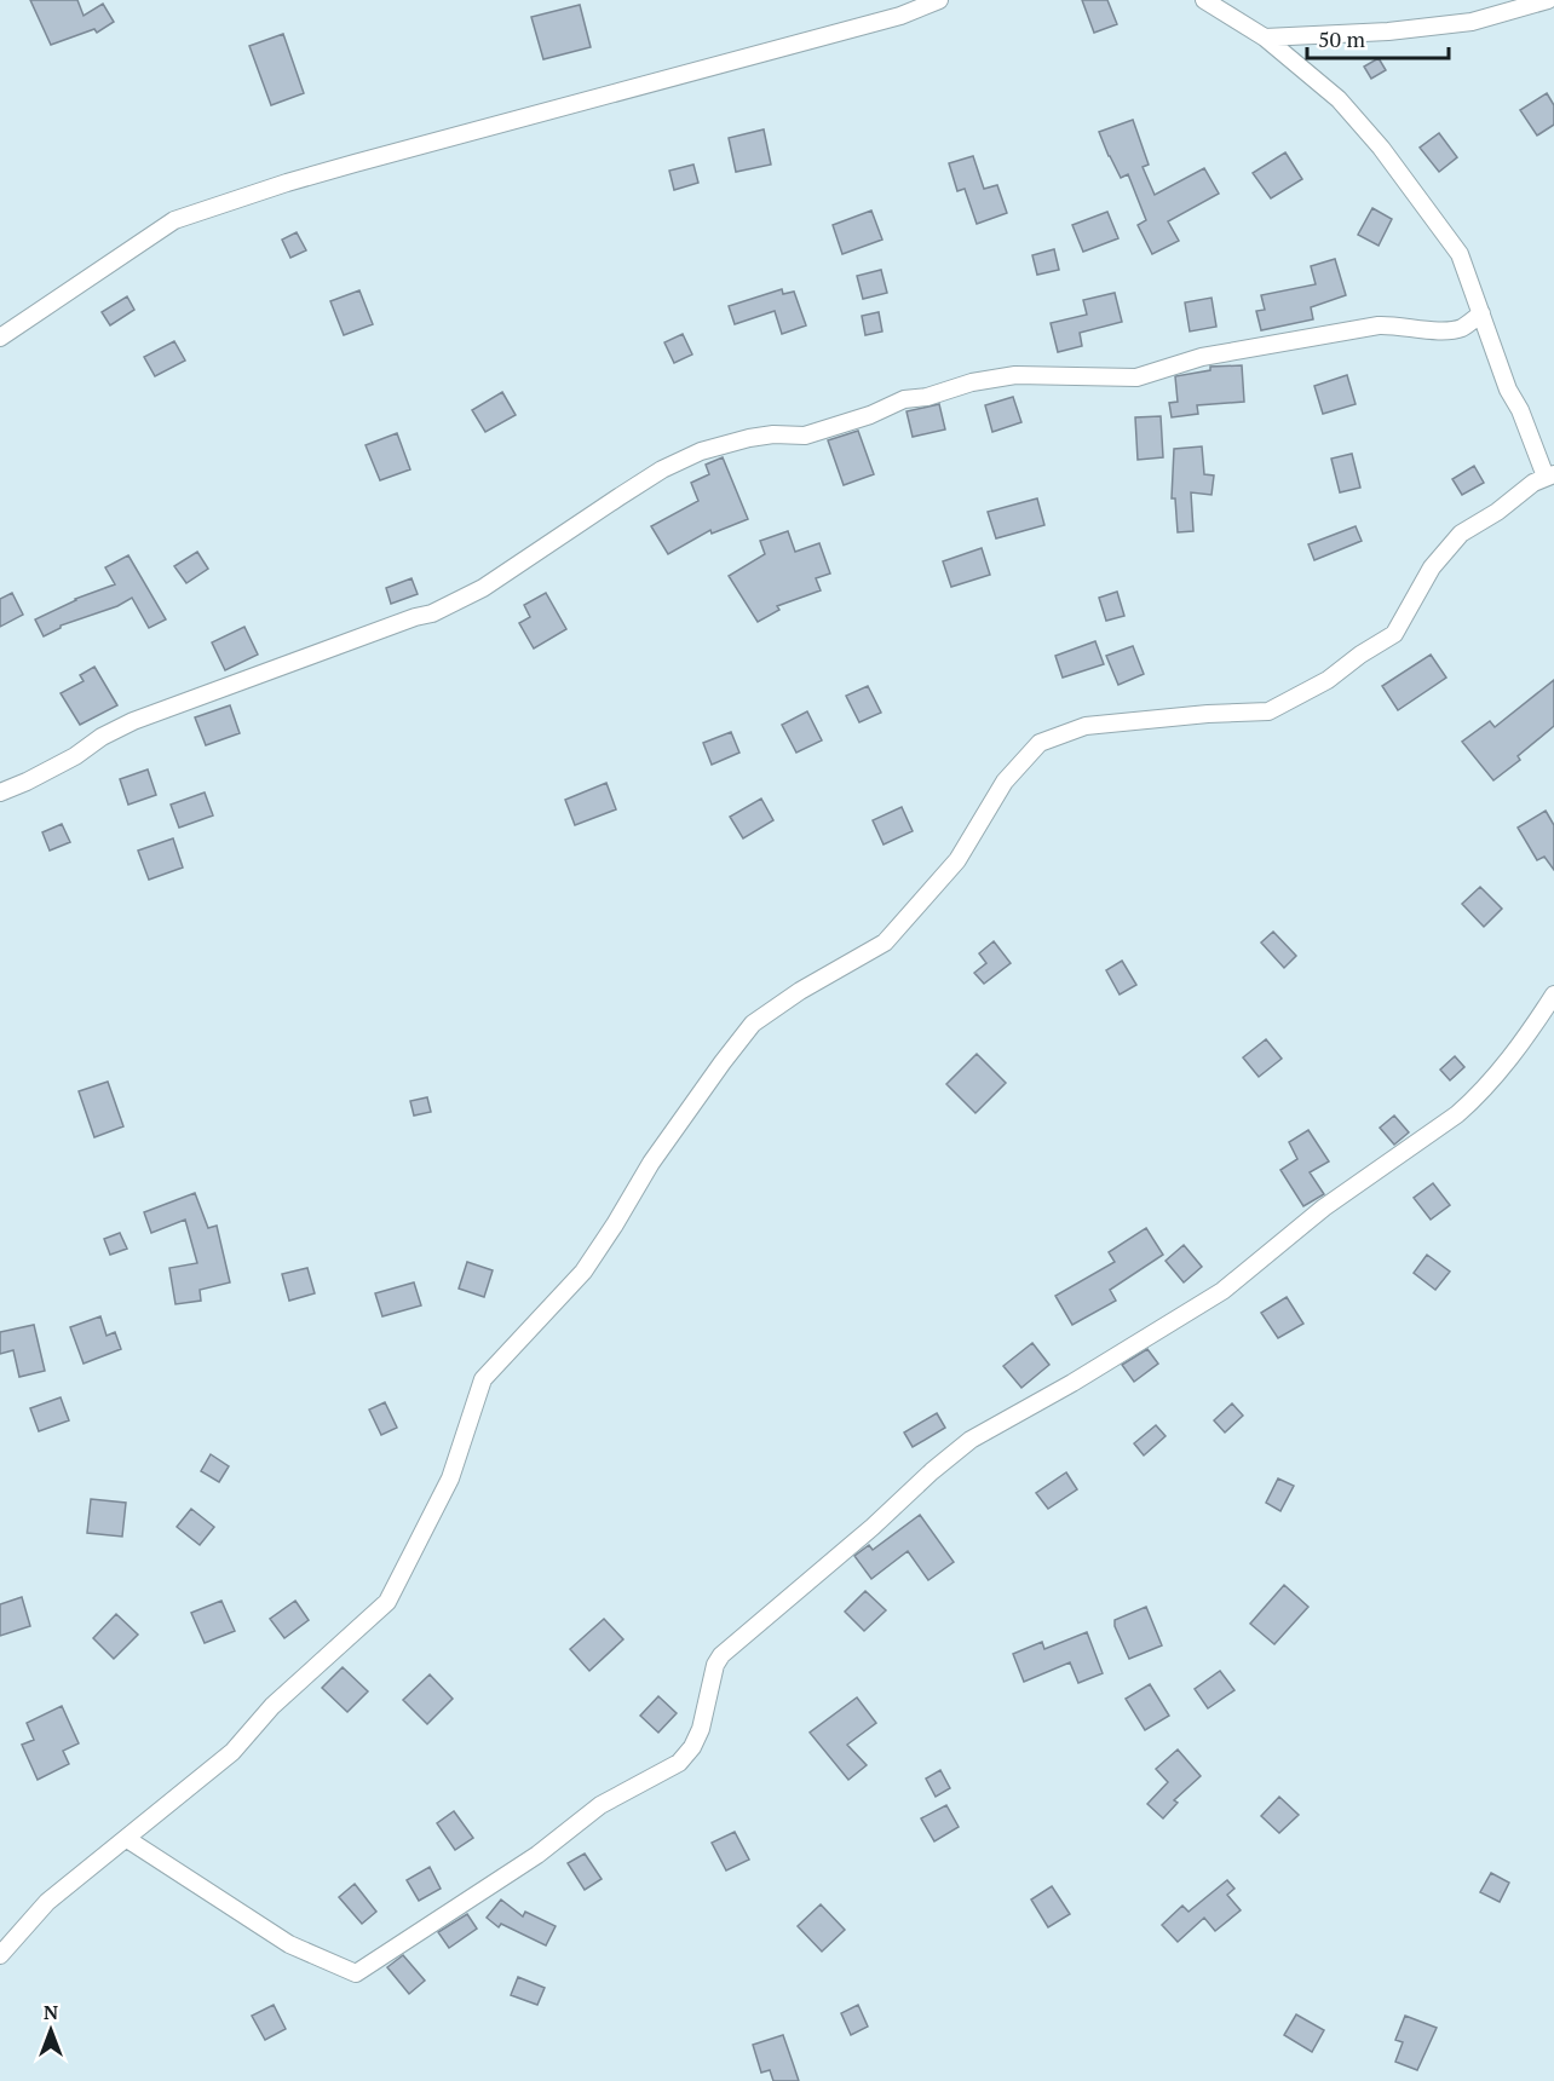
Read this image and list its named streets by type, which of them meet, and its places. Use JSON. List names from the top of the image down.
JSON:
{
  "scale_bar": "50 m",
  "north": "top"
}
